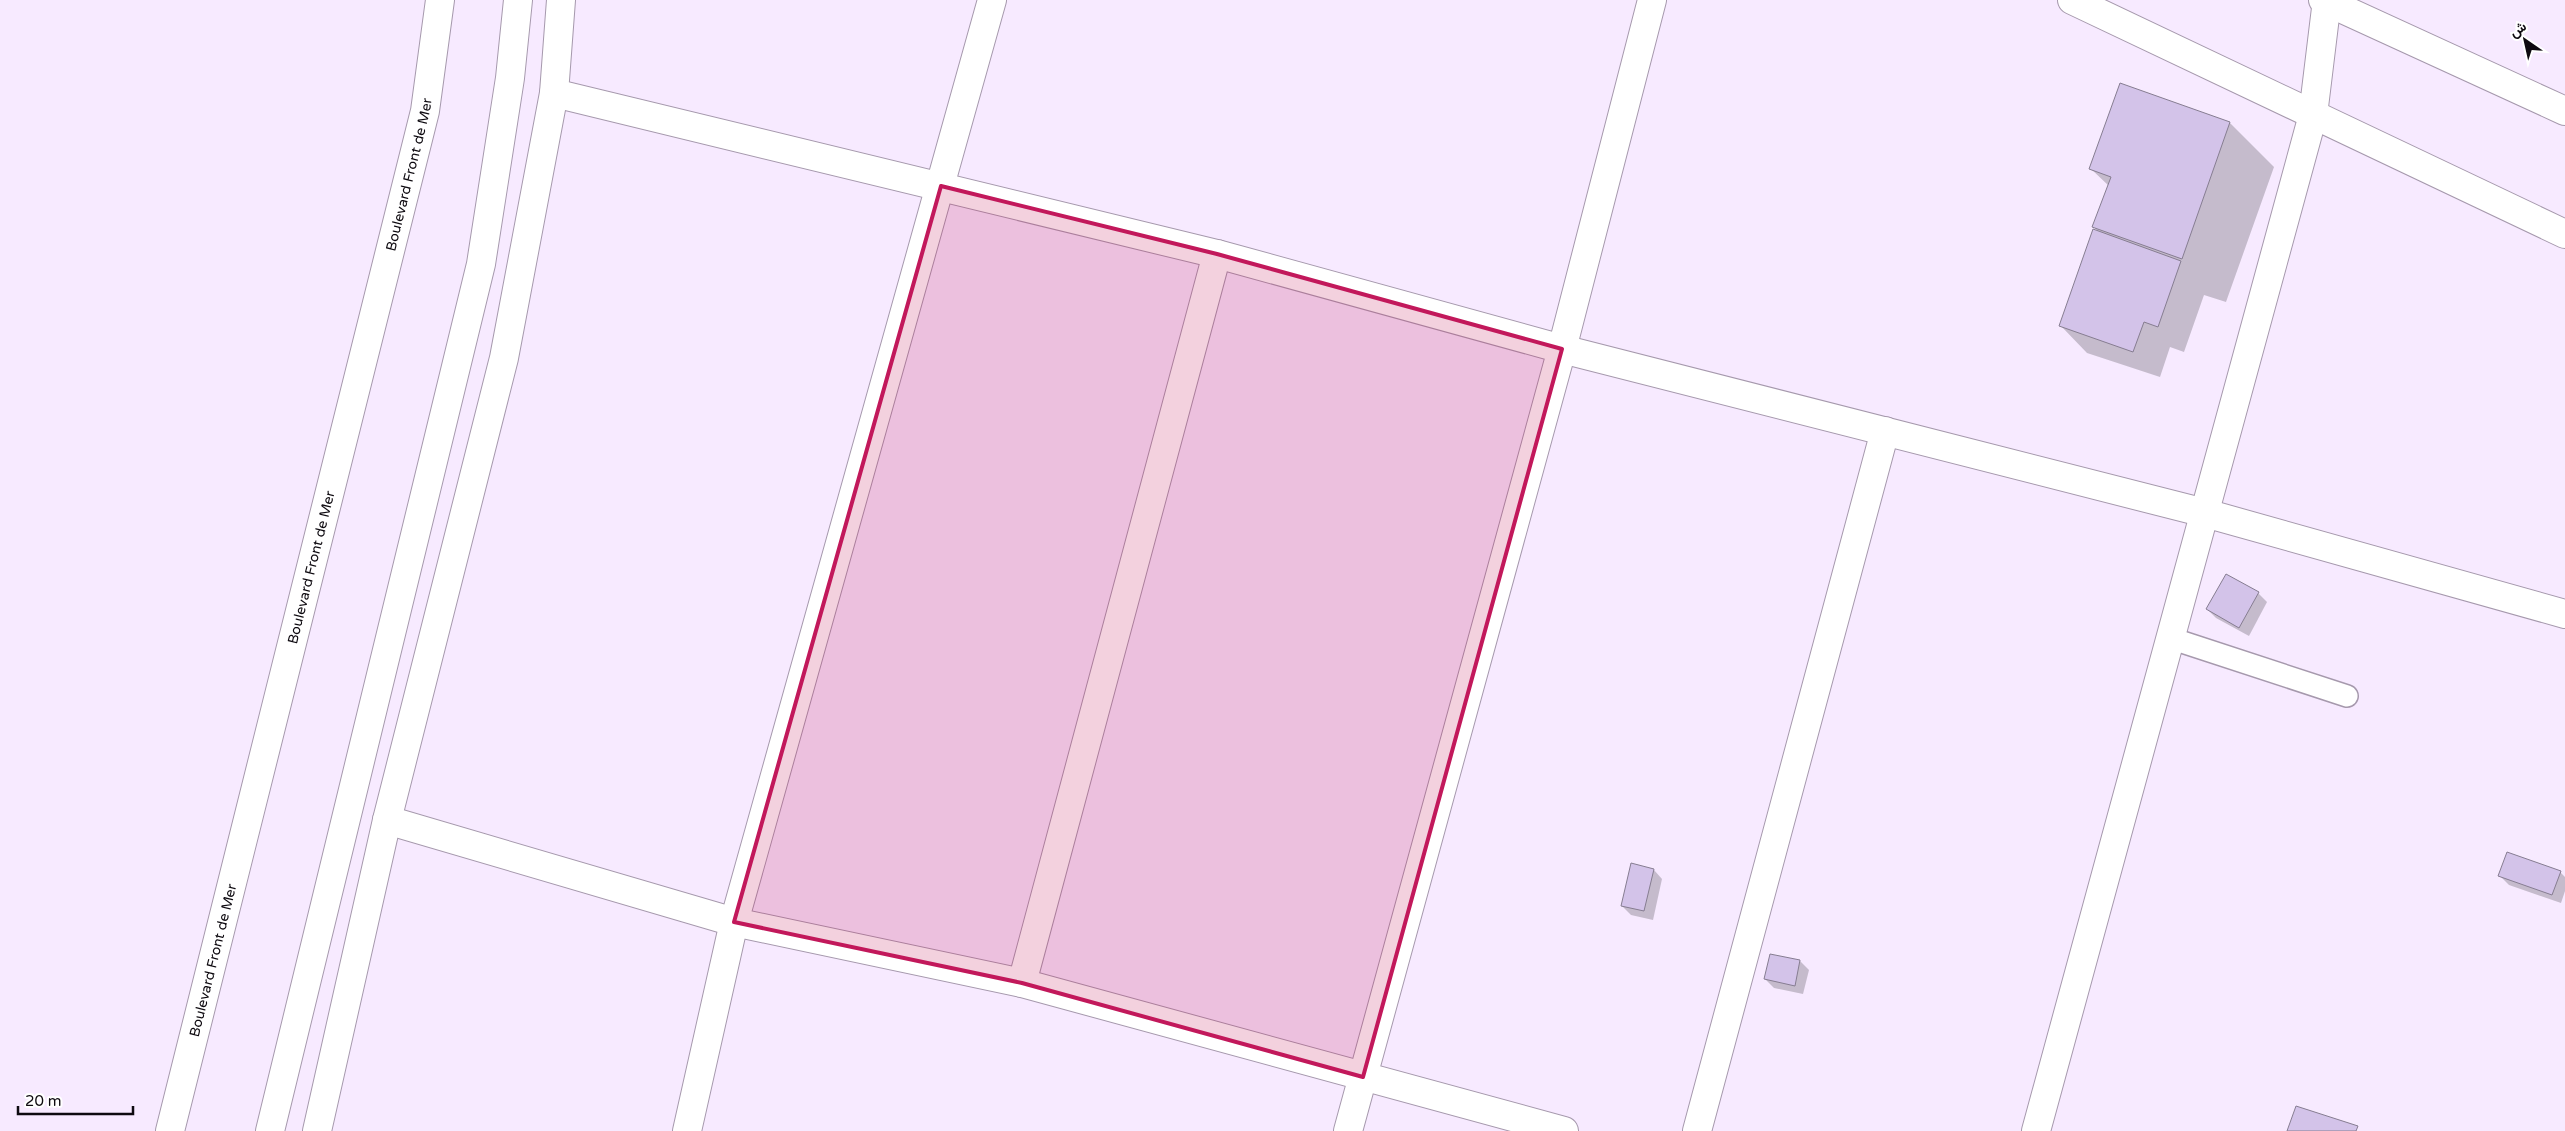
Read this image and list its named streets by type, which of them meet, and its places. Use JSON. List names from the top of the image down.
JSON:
{
  "streets": {
    "street": ["Boulevard Front de Mer"]
  },
  "scale_bar": "20 m",
  "north": "top left"
}
